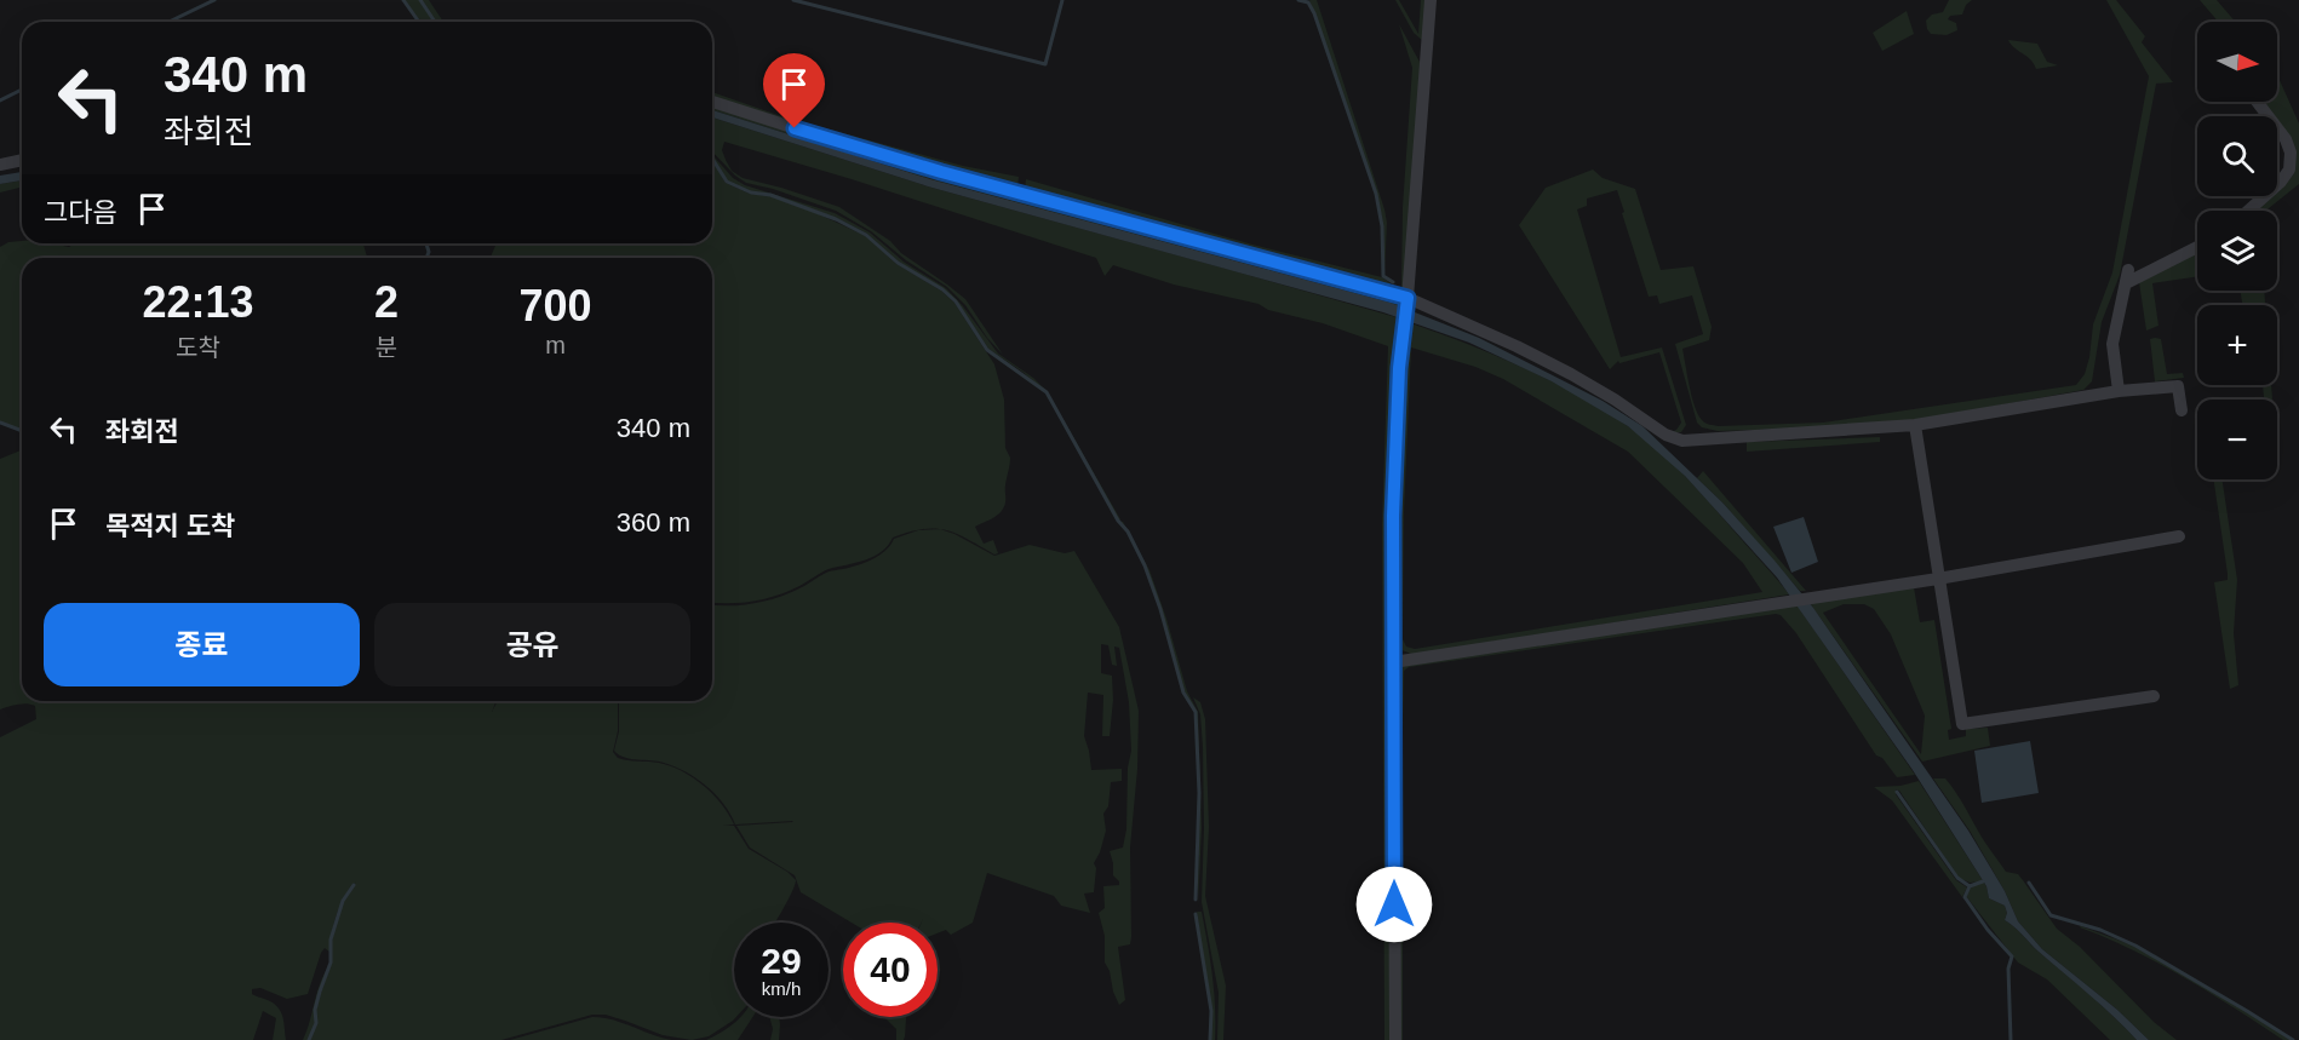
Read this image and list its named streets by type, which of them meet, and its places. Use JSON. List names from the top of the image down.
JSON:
{
  "north": "right",
  "page": {
    "map_buttons": ["+", "−"],
    "turn": ["340 m", "좌회전"],
    "then": "그다음",
    "eta": [
      "22:13",
      "도착",
      "2",
      "분",
      "700",
      "m"
    ],
    "list": [
      {
        "name": "좌회전",
        "value": "340 m"
      },
      {
        "name": "목적지 도착",
        "value": "360 m"
      }
    ],
    "buttons": ["종료", "공유"],
    "speed": "29 km/h",
    "limit": "40"
  }
}
